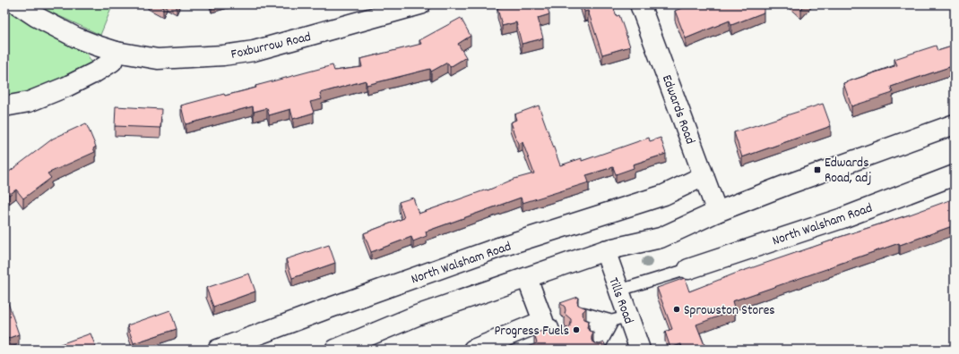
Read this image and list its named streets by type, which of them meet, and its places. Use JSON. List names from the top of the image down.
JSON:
{
  "streets": {
    "street": [
      "Foxburrow Road",
      "Edwards Road",
      "North Walsham Road",
      "Tills Road"
    ]
  },
  "crossings": [
    ["Edwards Road", "North Walsham Road"]
  ],
  "places": {
    "transit": ["Edwards Road, adj"],
    "other": ["Sprowston Stores", "Progress Fuels"]
  }
}
